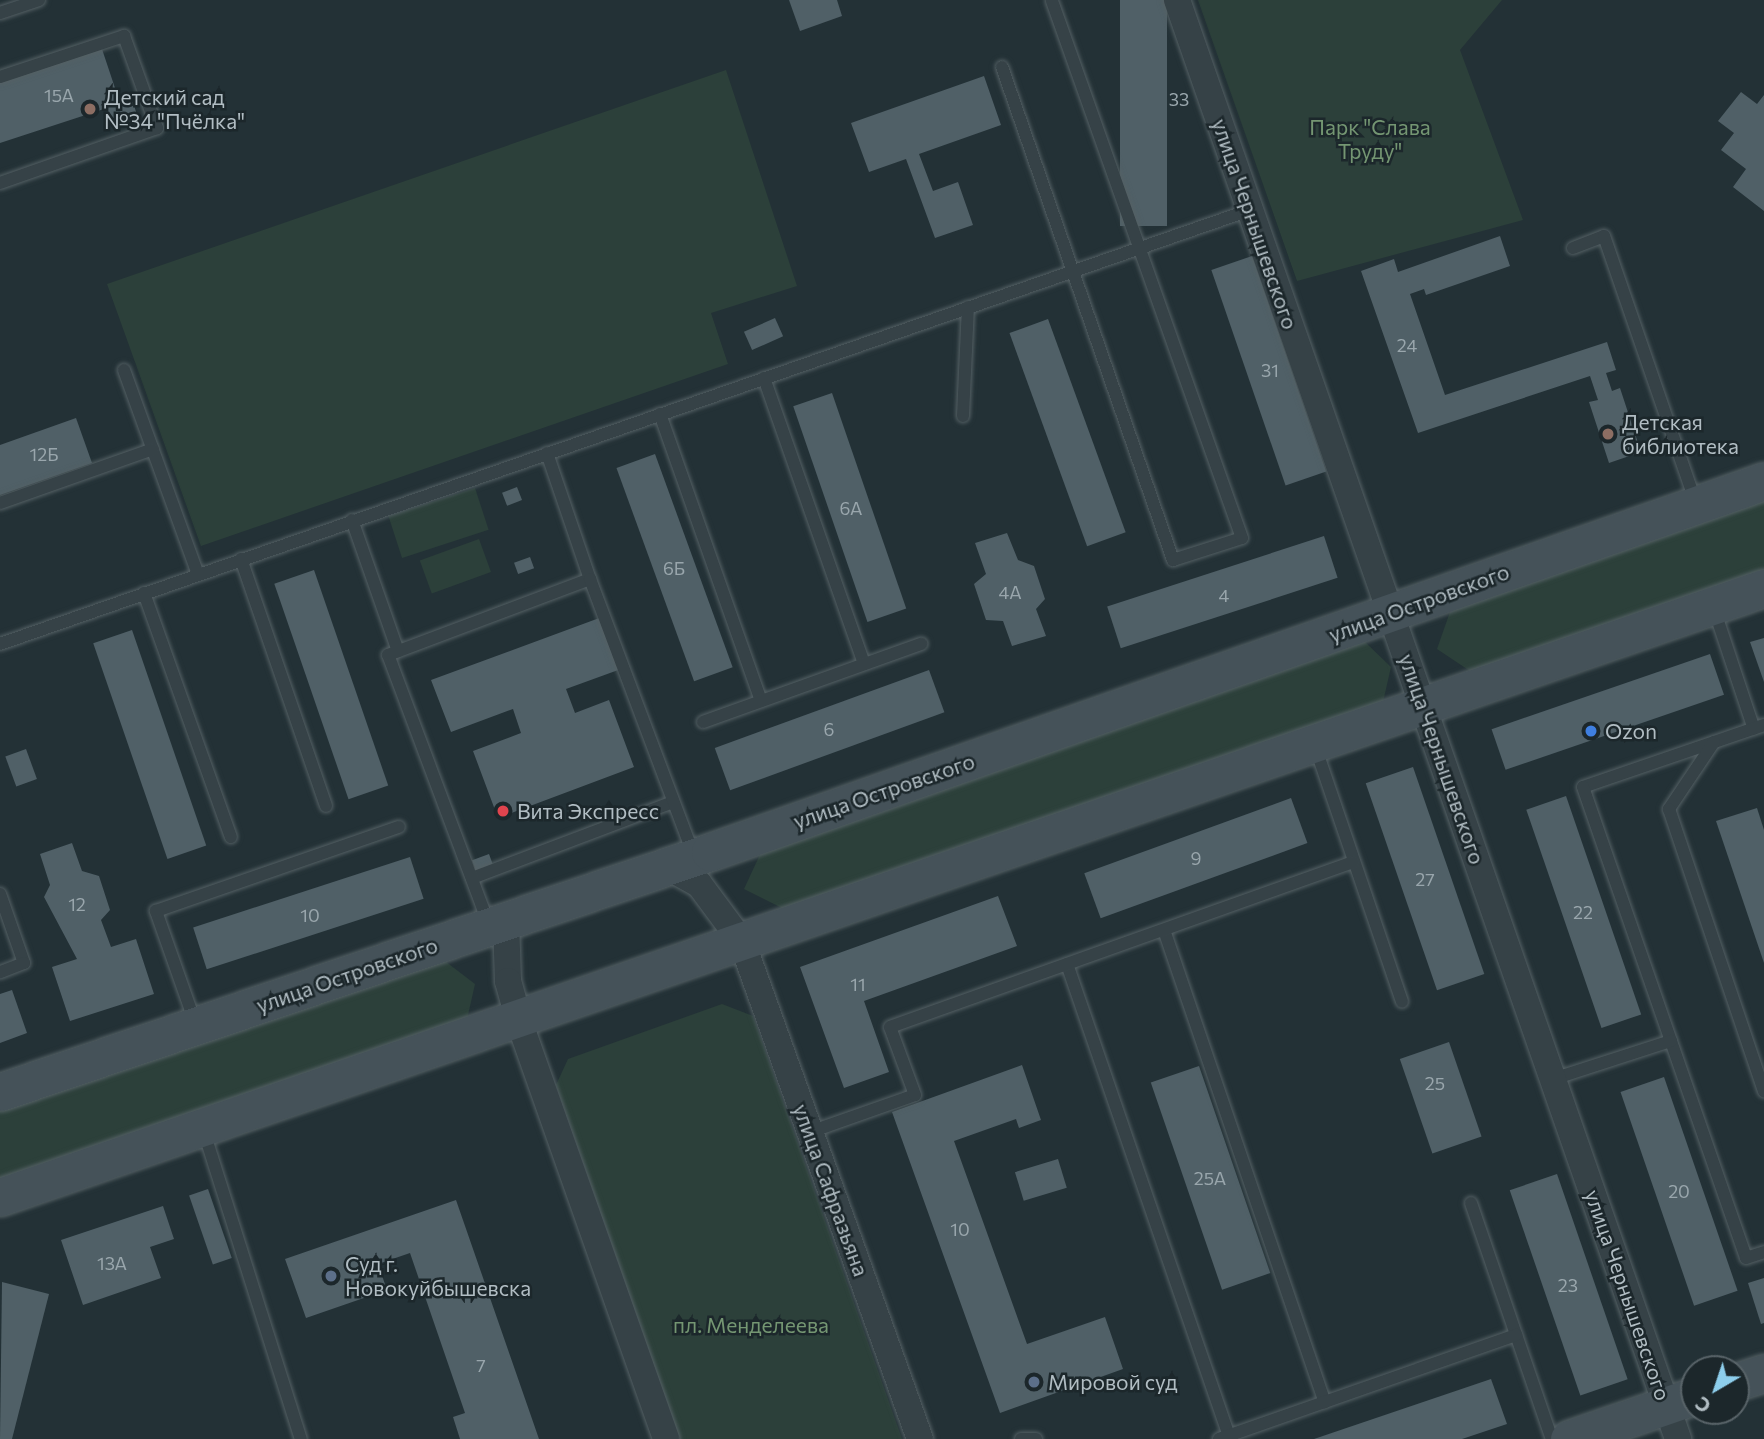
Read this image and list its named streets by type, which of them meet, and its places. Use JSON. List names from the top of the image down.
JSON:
{
  "streets": {
    "main road": ["улица Островского"],
    "street": ["улица Чернышевского", "улица Сафразьяна"]
  },
  "crossings": [
    ["улица Чернышевского", "улица Островского"],
    ["улица Островского", "улица Сафразьяна"]
  ],
  "parks": ["Парк \"Слава Труду\"", "пл. Менделеева"],
  "places": [
    "Детский сад №34 \"Пчёлка\"",
    "Детская библиотека",
    "Ozon",
    "Вита Экспресс",
    "Суд г. Новокуйбышевска",
    "Мировой суд"
  ],
  "house_numbers": [
    "15А",
    "33",
    "24",
    "31",
    "12Б",
    "6А",
    "6Б",
    "4А",
    "4",
    "6",
    "9",
    "27",
    "12",
    "22",
    "10",
    "11",
    "25",
    "25А",
    "20",
    "10",
    "13А",
    "23",
    "7"
  ],
  "north": "bottom left"
}
